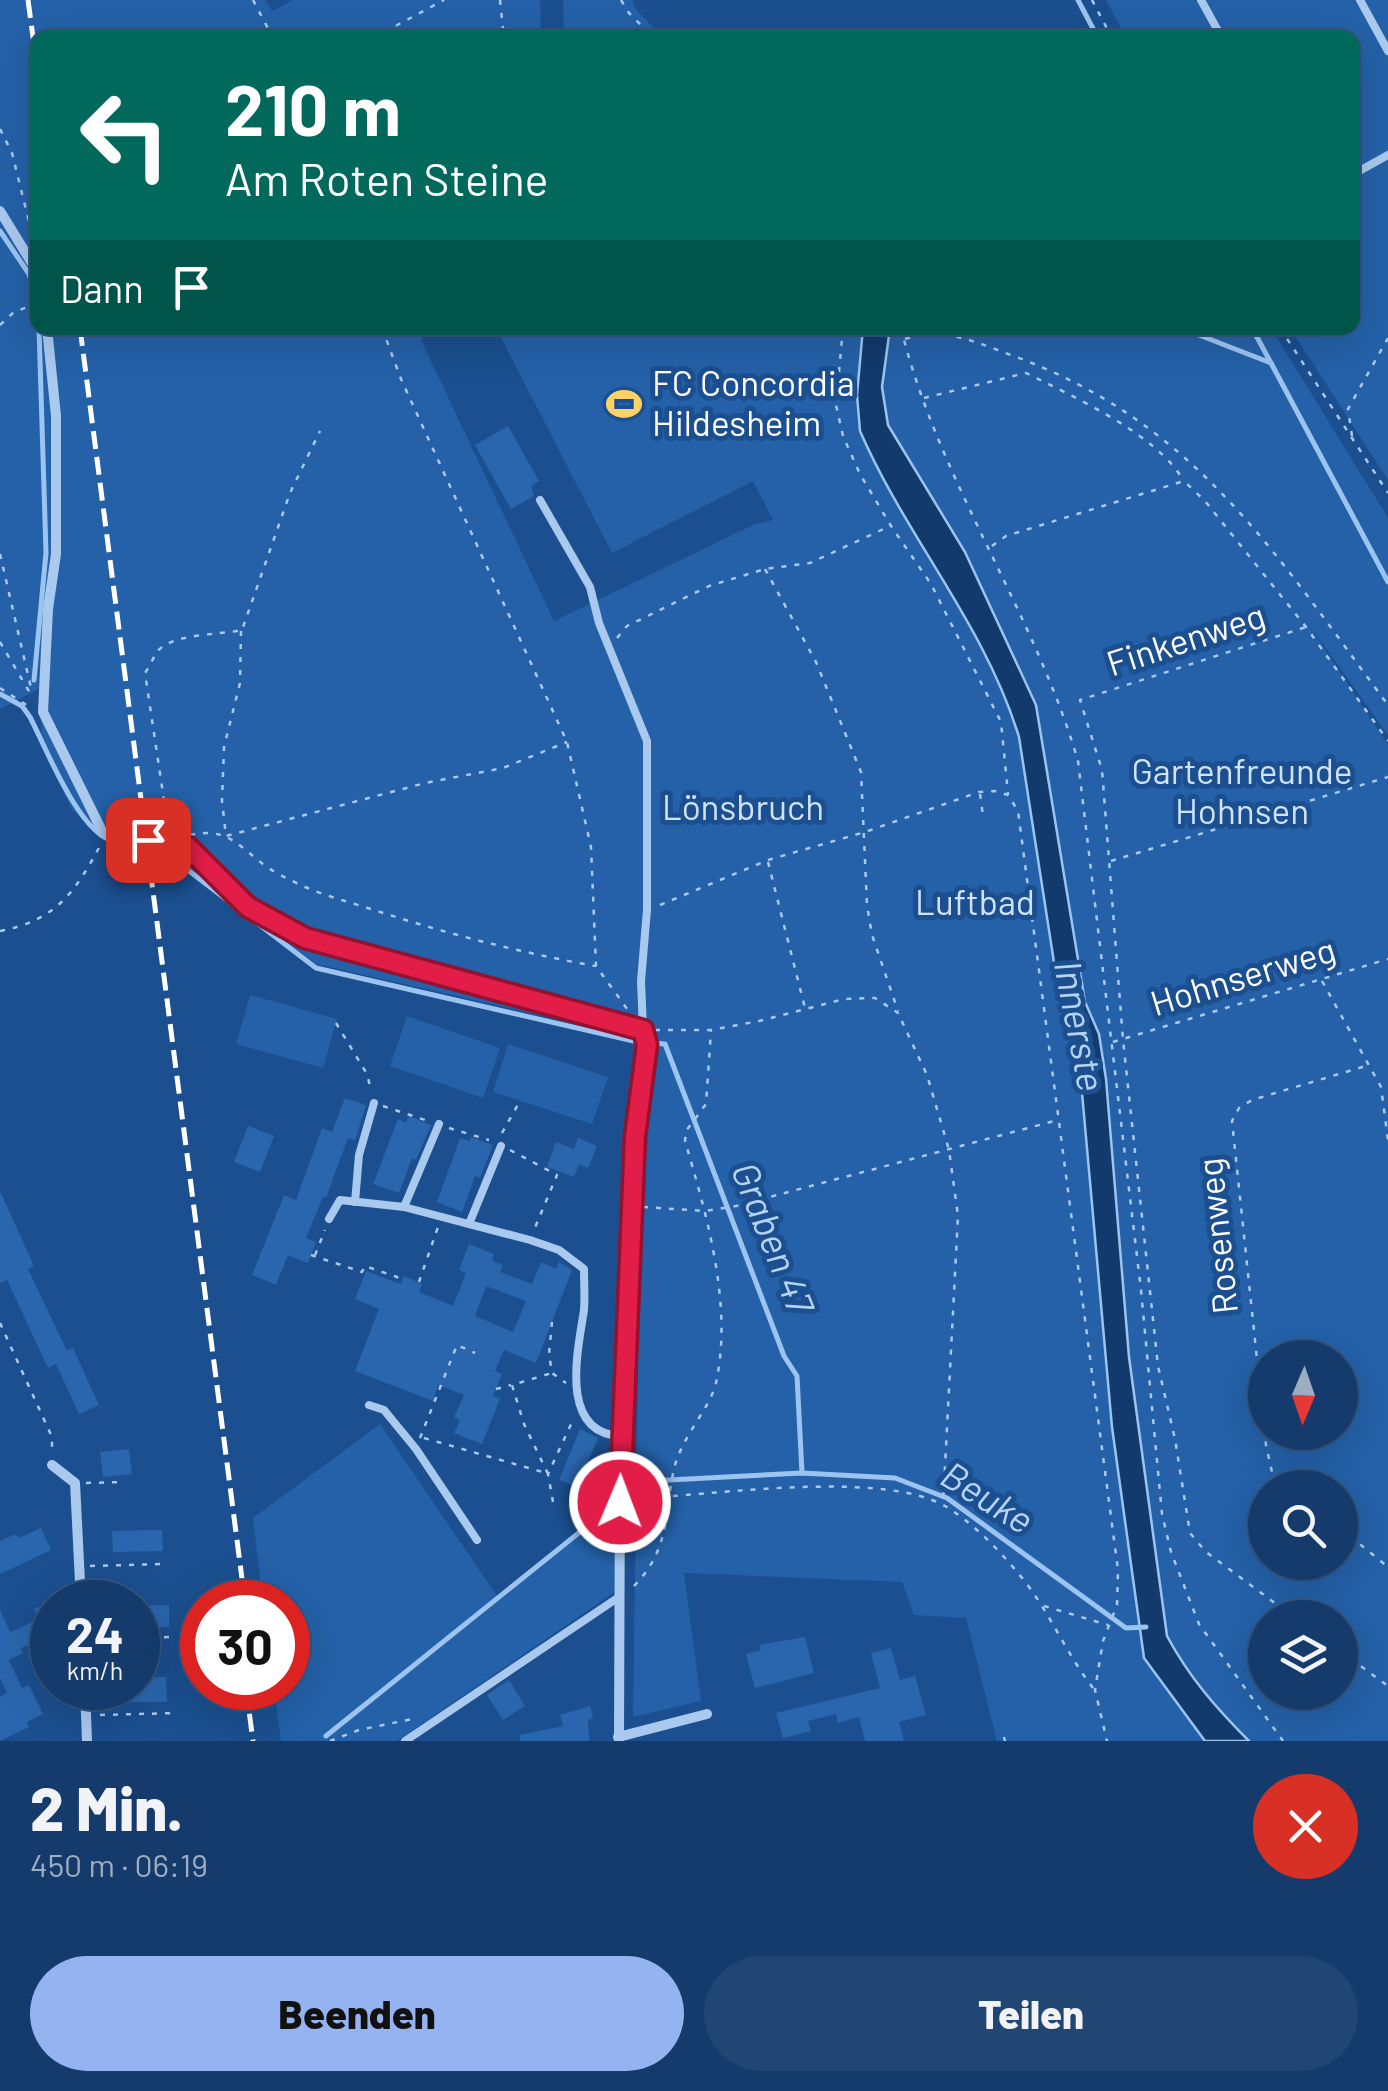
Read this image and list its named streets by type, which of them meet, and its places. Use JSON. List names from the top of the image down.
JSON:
{
  "streets": {
    "path": ["Finkenweg", "Hohnserweg", "Rosenweg"]
  },
  "water": ["Innerste", "Graben 47", "Beuke"],
  "parks": ["Gartenfreunde Hohnsen", "Lönsbruch", "Luftbad"],
  "places": {
    "sports": ["FC Concordia Hildesheim"]
  },
  "north": "bottom",
  "page": {
    "turn": ["210 m", "Am Roten Steine"],
    "then": "Dann",
    "speed": "24 km/h",
    "limit": "30",
    "heading": ["2 Min.", "450 m · 06:19"],
    "buttons": ["Beenden", "Teilen"]
  }
}
